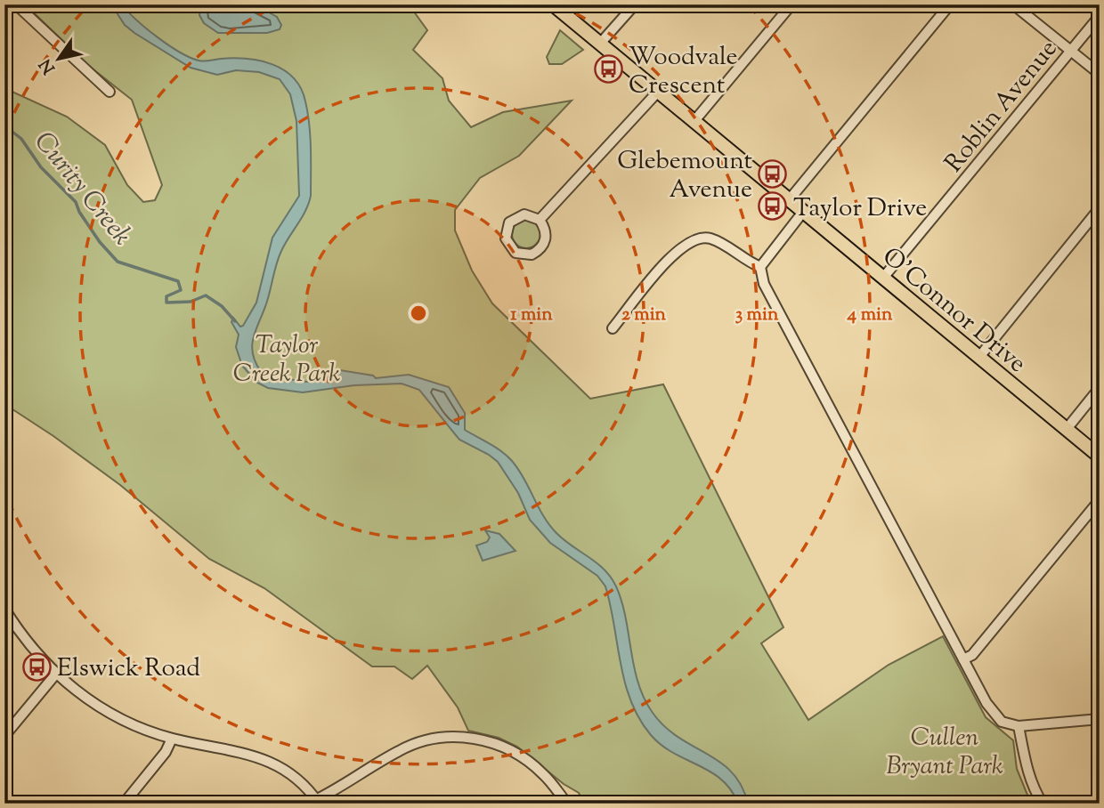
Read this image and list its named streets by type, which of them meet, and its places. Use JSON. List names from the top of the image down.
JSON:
{
  "streets": {
    "main road": ["O'Connor Drive"],
    "street": ["Roblin Avenue"]
  },
  "crossings": [
    ["Roblin Avenue", "O'Connor Drive"]
  ],
  "water": ["Curity Creek"],
  "parks": ["Taylor Creek Park", "Cullen Bryant Park"],
  "places": {
    "bus stop": [
      "Woodvale Crescent",
      "Glebemount Avenue",
      "Taylor Drive",
      "Elswick Road"
    ]
  },
  "north": "bottom left",
  "rings": [
    "1 min",
    "2 min",
    "3 min",
    "4 min"
  ]
}
